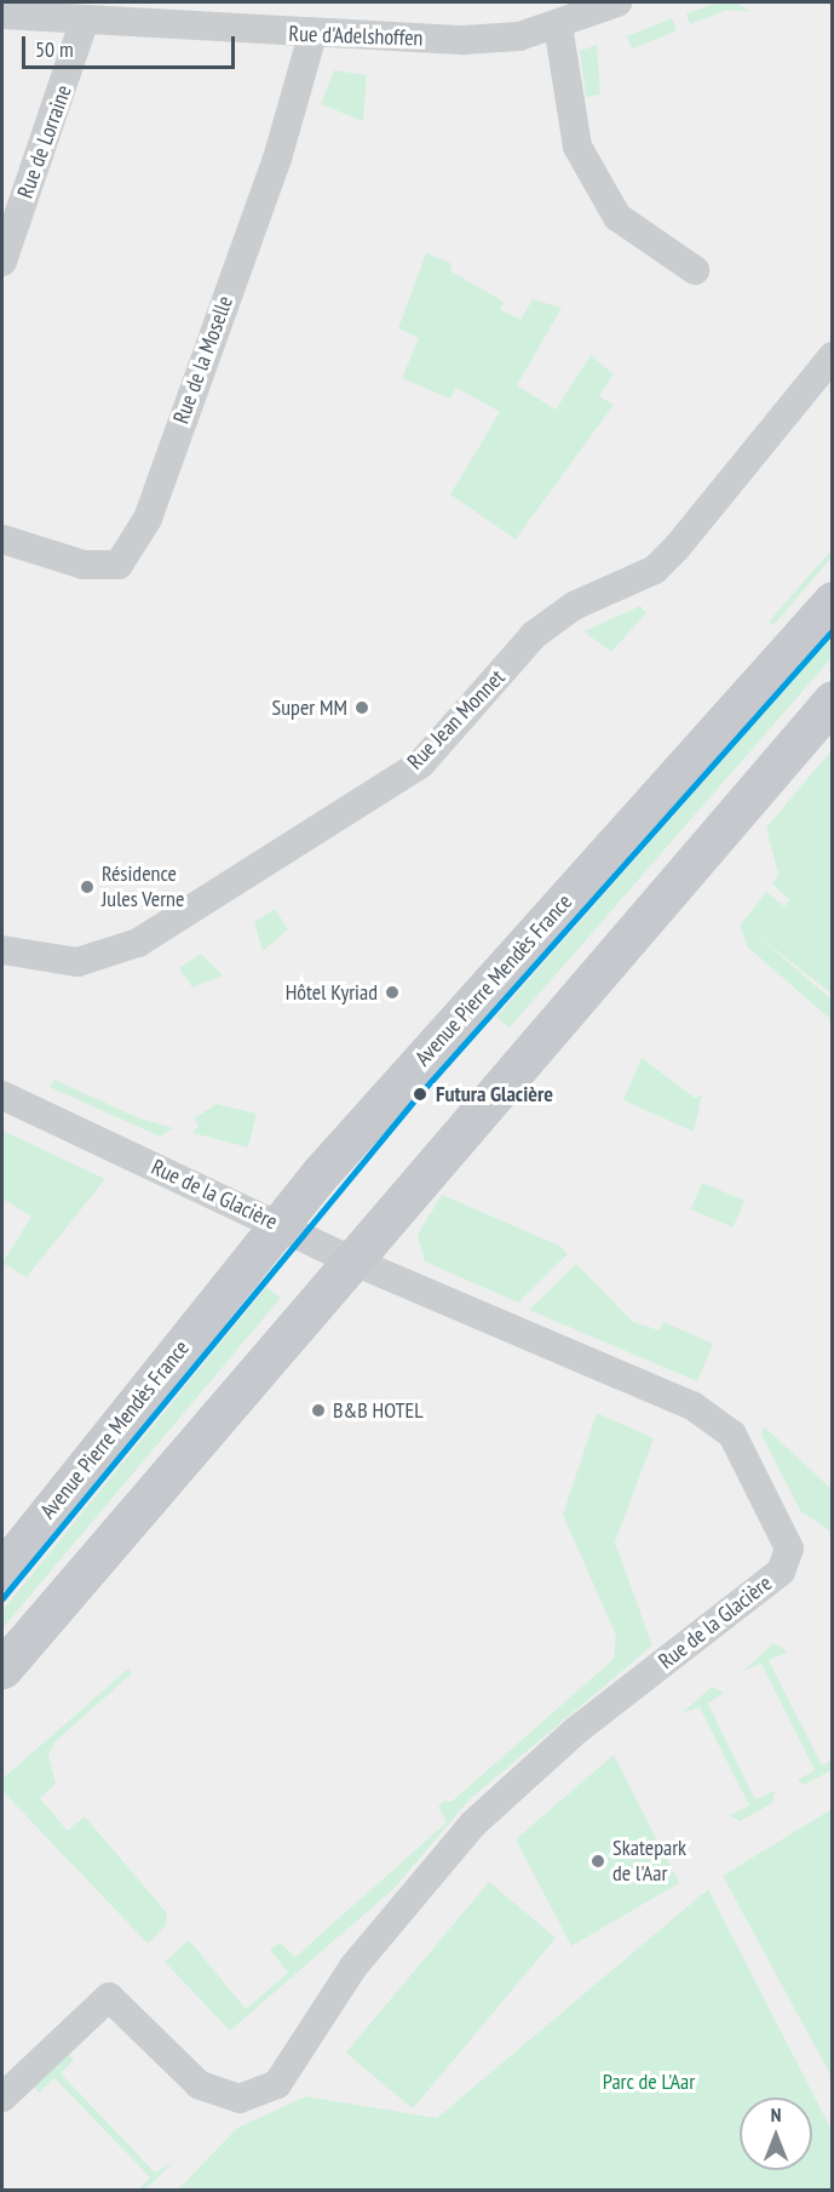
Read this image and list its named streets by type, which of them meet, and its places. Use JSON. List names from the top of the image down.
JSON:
{
  "streets": {
    "main road": ["Avenue Pierre Mendès France"],
    "street": [
      "Rue d'Adelshoffen",
      "Rue de Lorraine",
      "Rue de la Moselle",
      "Rue Jean Monnet",
      "Rue de la Glacière"
    ]
  },
  "crossings": [
    ["Rue d'Adelshoffen", "Rue de Lorraine"],
    ["Rue d'Adelshoffen", "Rue de la Moselle"],
    ["Avenue Pierre Mendès France", "Rue de la Glacière"]
  ],
  "parks": ["Parc de L'Aar"],
  "places": [
    "Super MM",
    "Résidence Jules Verne",
    "Hôtel Kyriad",
    "Futura Glacière",
    "B&B HOTEL",
    "Skatepark de l'Aar"
  ],
  "scale_bar": "50 m",
  "north": "top"
}
